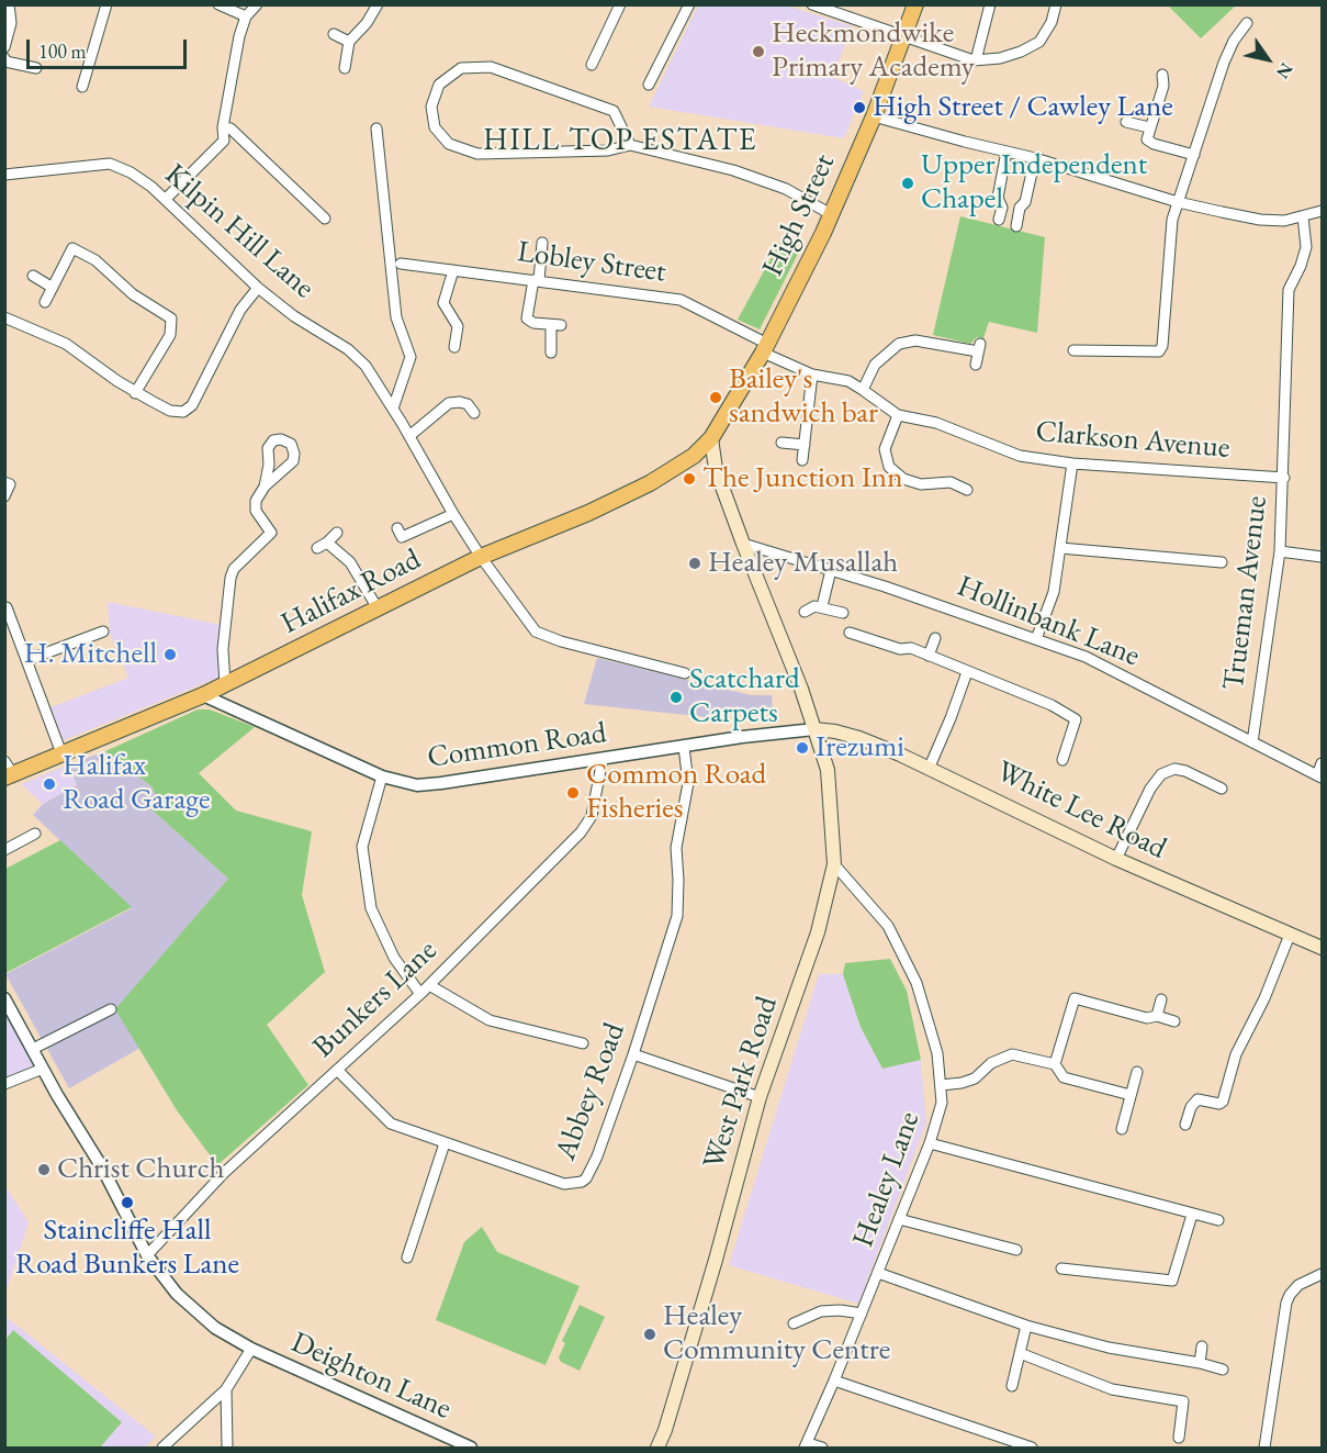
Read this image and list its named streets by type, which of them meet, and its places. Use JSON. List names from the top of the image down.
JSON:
{
  "streets": {
    "main road": [
      "High Street",
      "Halifax Road",
      "White Lee Road",
      "West Park Road"
    ],
    "street": [
      "Kilpin Hill Lane",
      "Lobley Street",
      "Clarkson Avenue",
      "Trueman Avenue",
      "Hollinbank Lane",
      "Common Road",
      "Bunkers Lane",
      "Abbey Road",
      "Healey Lane",
      "Deighton Lane"
    ]
  },
  "crossings": [
    ["High Street", "Lobley Street"],
    ["High Street", "Clarkson Avenue"],
    ["High Street", "Halifax Road"],
    ["High Street", "West Park Road"],
    ["Kilpin Hill Lane", "Halifax Road"],
    ["Lobley Street", "Clarkson Avenue"],
    ["Clarkson Avenue", "Trueman Avenue"],
    ["Halifax Road", "Common Road"],
    ["Halifax Road", "West Park Road"],
    ["Trueman Avenue", "Hollinbank Lane"],
    ["Hollinbank Lane", "West Park Road"],
    ["Common Road", "White Lee Road"],
    ["Common Road", "Bunkers Lane"],
    ["Common Road", "West Park Road"],
    ["Common Road", "Abbey Road"],
    ["White Lee Road", "West Park Road"],
    ["Bunkers Lane", "Abbey Road"],
    ["Bunkers Lane", "Deighton Lane"],
    ["West Park Road", "Healey Lane"]
  ],
  "districts": ["HILL TOP ESTATE"],
  "places": [
    "Heckmondwike Primary Academy",
    "High Street / Cawley Lane",
    "Upper Independent Chapel",
    "Bailey's sandwich bar",
    "The Junction Inn",
    "Healey Musallah",
    "H. Mitchell",
    "Scatchard Carpets",
    "Irezumi",
    "Halifax Road Garage",
    "Common Road Fisheries",
    "Christ Church",
    "Staincliffe Hall Road Bunkers Lane",
    "Healey Community Centre"
  ],
  "scale_bar": "100 m",
  "north": "bottom right"
}
